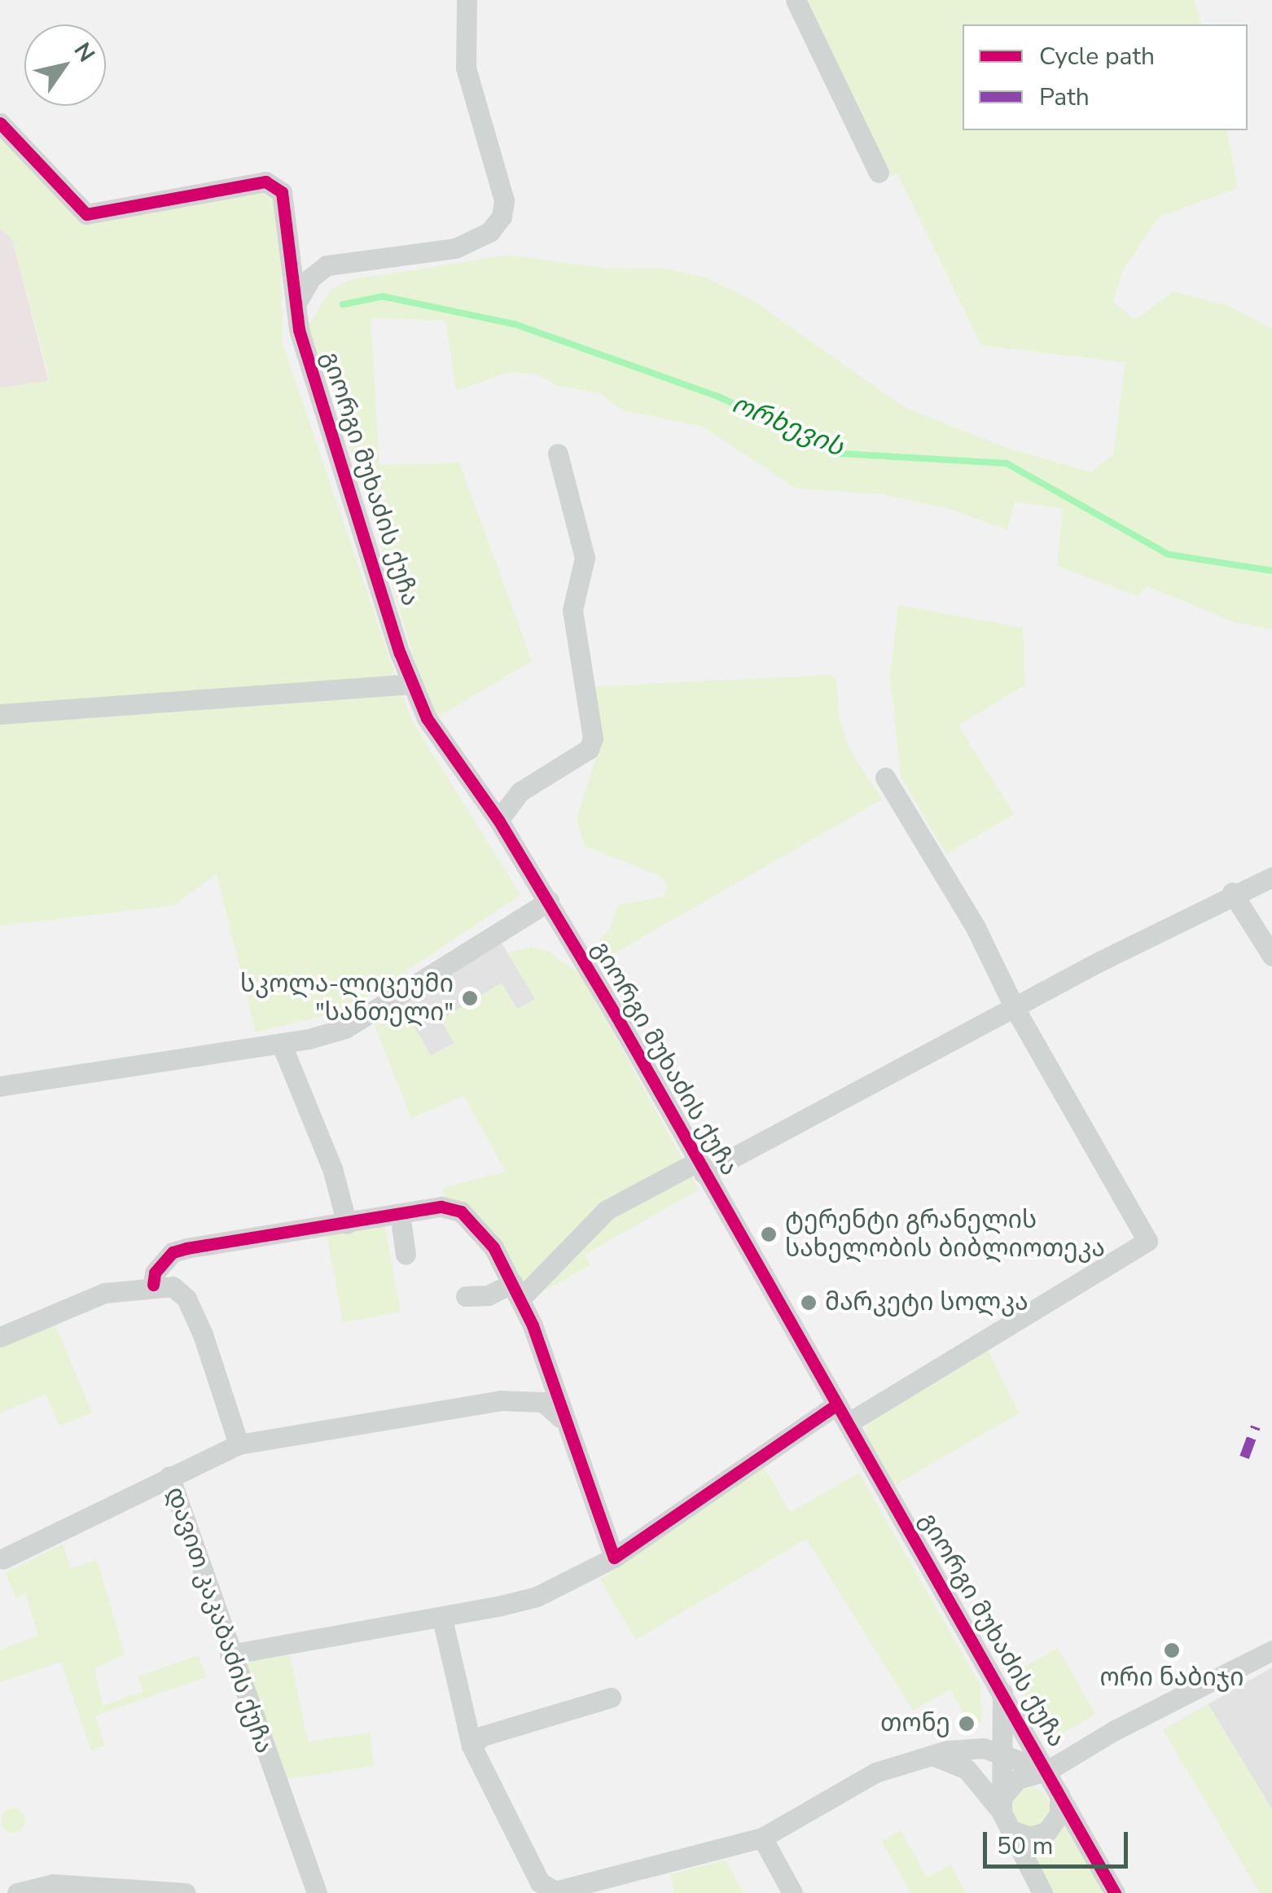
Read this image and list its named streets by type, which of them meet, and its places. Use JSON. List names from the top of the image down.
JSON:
{
  "streets": {
    "street": ["გიორგი მუხაძის ქუჩა", "დავით კაკაბაძის ქუჩა"]
  },
  "water": ["ორხევის"],
  "places": [
    "სკოლა-ლიცეუმი \"სანთელი\"",
    "ტერენტი გრანელის სახელობის ბიბლიოთეკა",
    "მარკეტი სოლკა",
    "ორი ნაბიჯი",
    "თონე"
  ],
  "legend": ["Cycle path", "Path"],
  "scale_bar": "50 m",
  "north": "top right"
}
